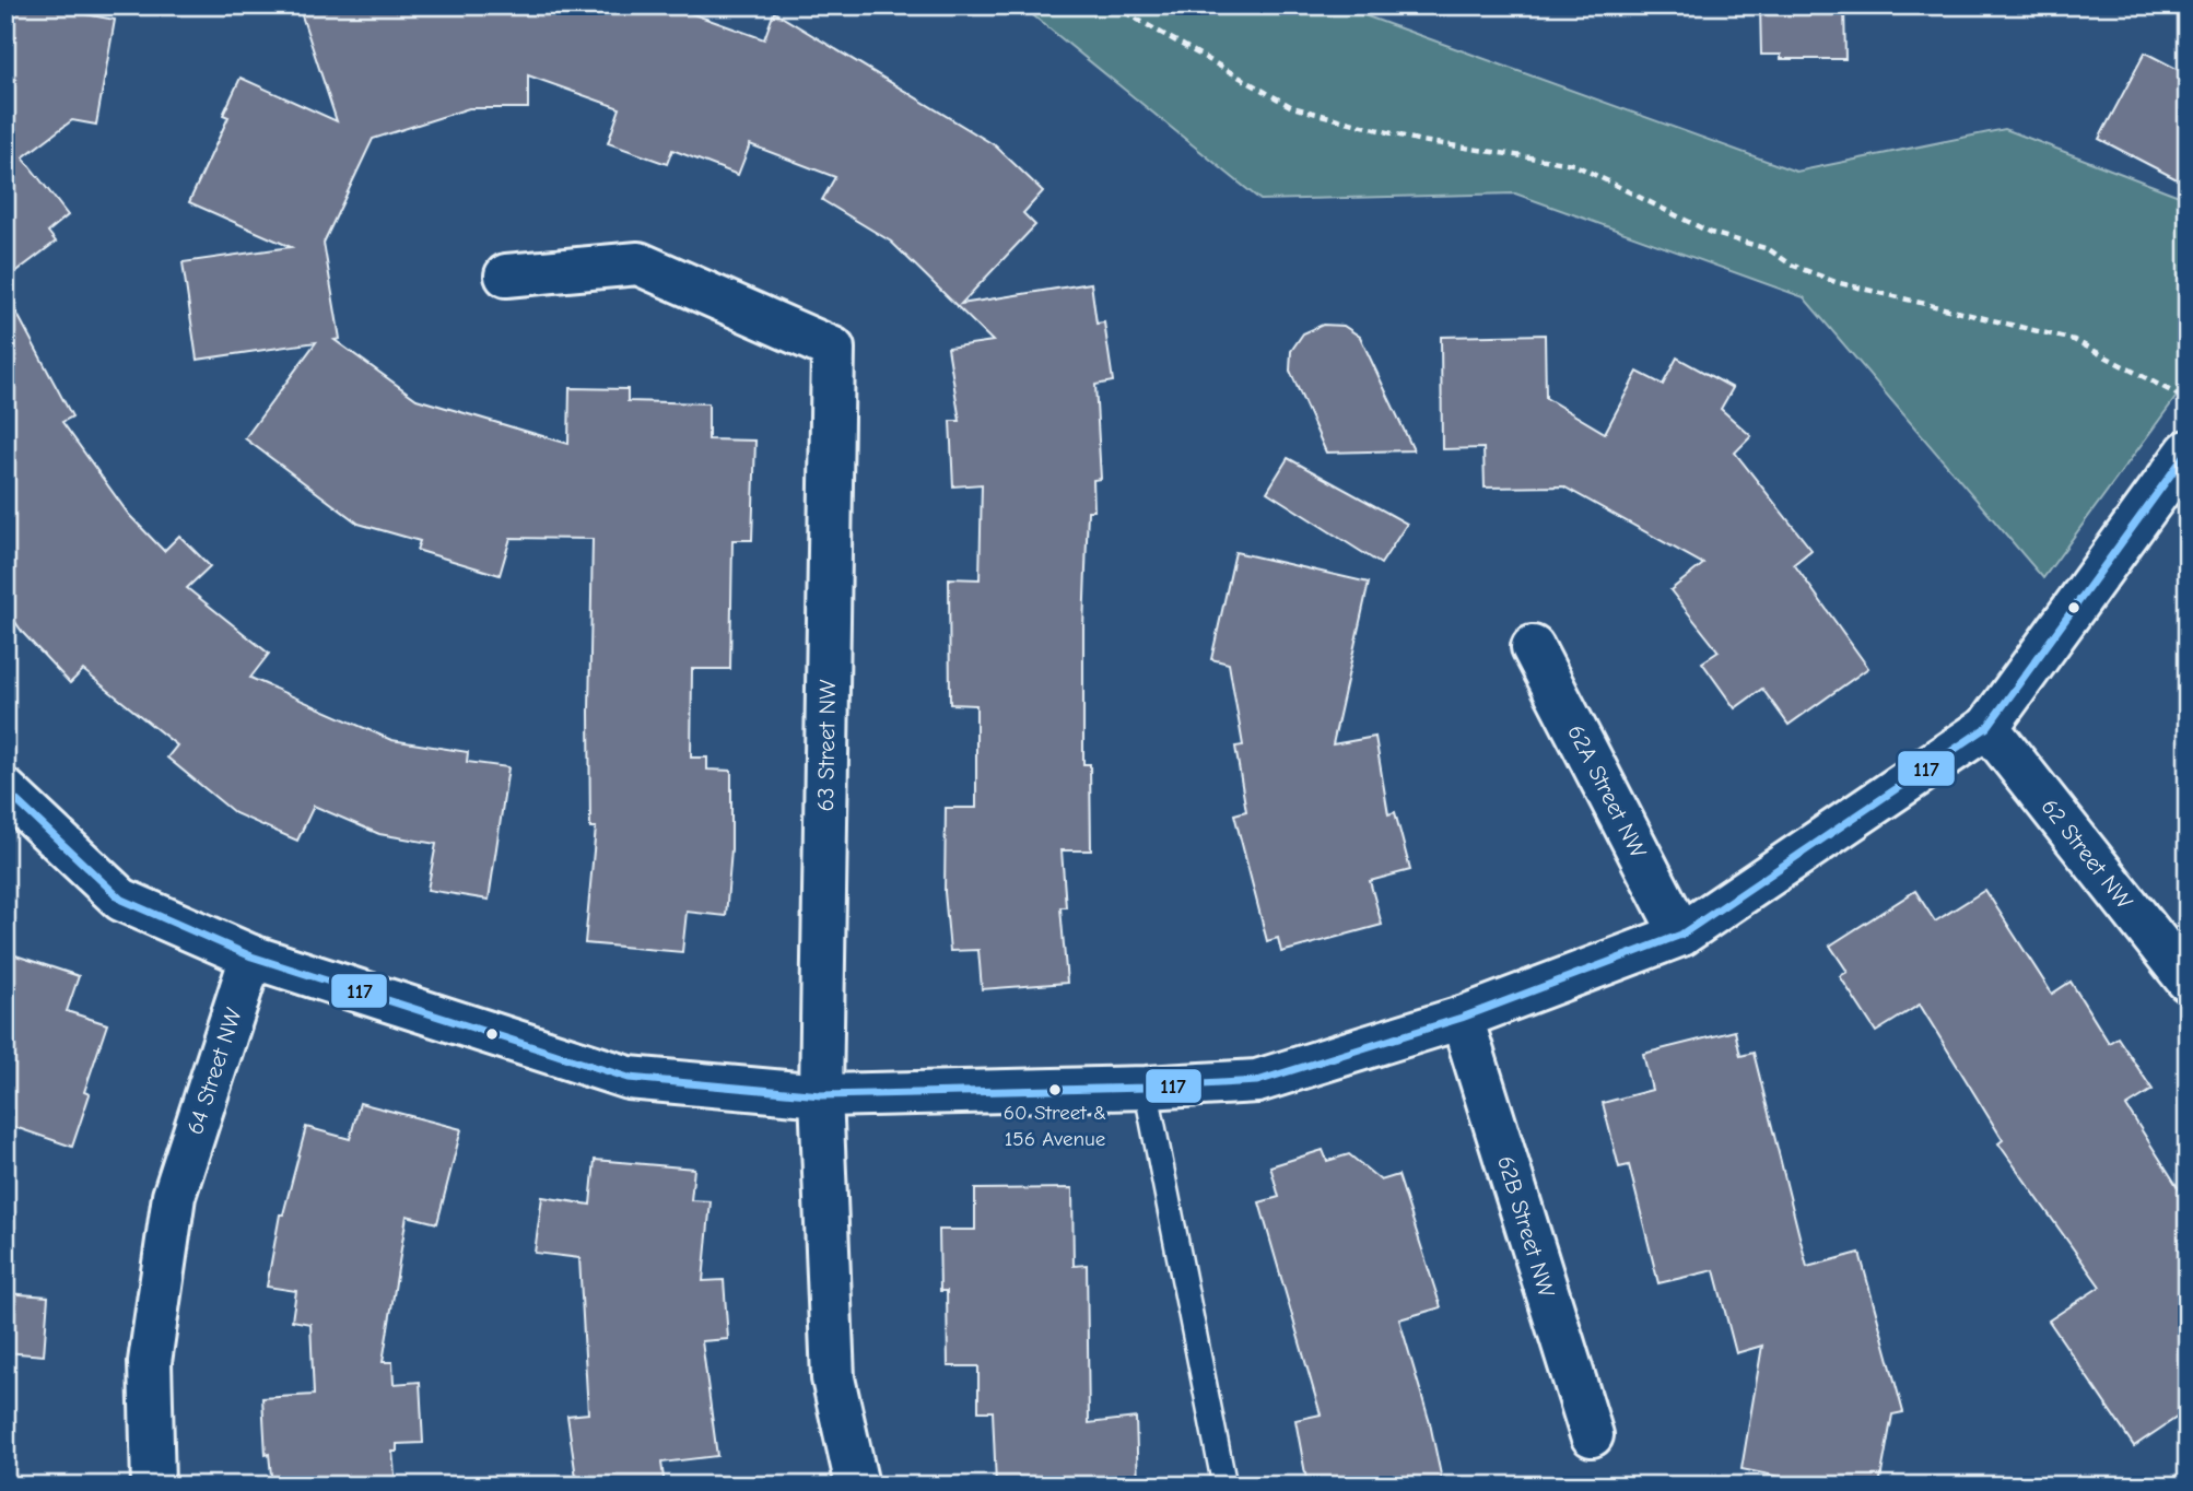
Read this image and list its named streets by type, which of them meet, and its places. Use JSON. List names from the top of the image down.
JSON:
{
  "streets": {
    "street": [
      "63 Street NW",
      "62A Street NW",
      "62 Street NW",
      "64 Street NW",
      "62B Street NW"
    ]
  },
  "places": ["60 Street & 156 Avenue"],
  "lines": ["transit line 117"]
}
